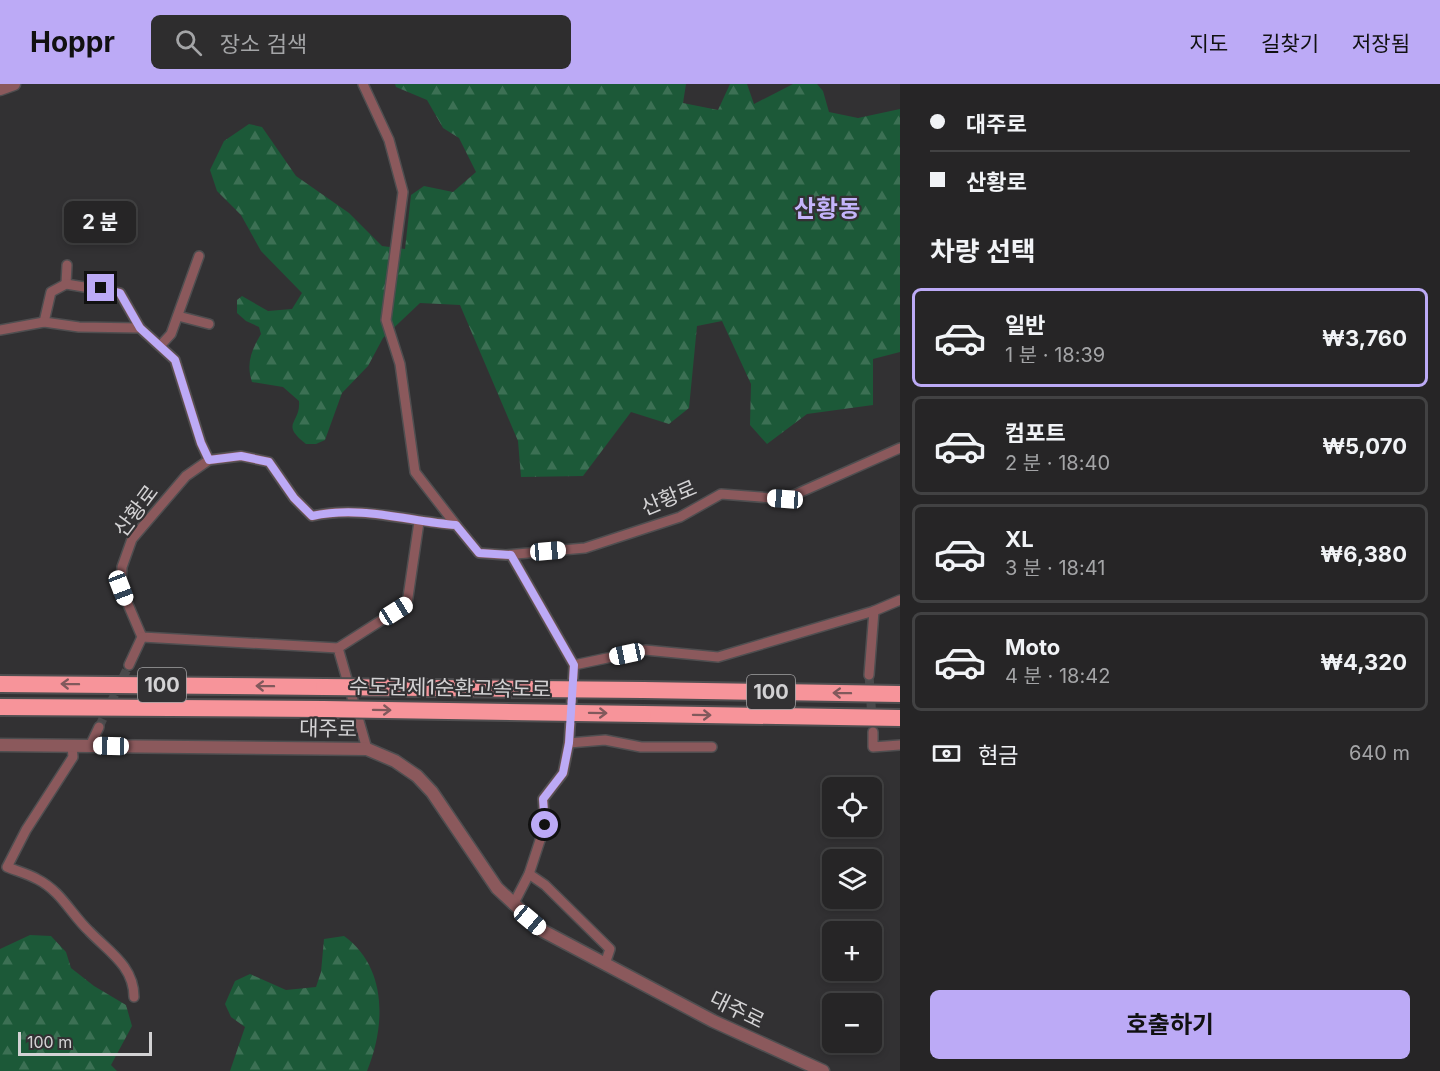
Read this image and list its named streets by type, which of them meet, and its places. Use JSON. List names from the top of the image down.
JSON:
{
  "streets": {
    "highway": ["100", "수도권제1순환고속도로"],
    "street": ["산황로", "대주로"]
  },
  "districts": ["산황동"],
  "scale_bar": "100 m",
  "page": {
    "header": "Hoppr",
    "search": "장소 검색",
    "nav": ["지도", "길찾기", "저장됨"],
    "banner": ["대주로", "산황로"],
    "bubble": "2 분",
    "heading": "차량 선택",
    "list": [
      {
        "name": "일반",
        "note": "1 분 · 18:39",
        "value": "₩3,760"
      },
      {
        "name": "컴포트",
        "note": "2 분 · 18:40",
        "value": "₩5,070"
      },
      {
        "name": "XL",
        "note": "3 분 · 18:41",
        "value": "₩6,380"
      },
      {
        "name": "Moto",
        "note": "4 분 · 18:42",
        "value": "₩4,320"
      }
    ],
    "pay": ["현금", "640 m"],
    "map_buttons": ["+", "−"],
    "buttons": "호출하기",
    "scale": "100 m"
  }
}
